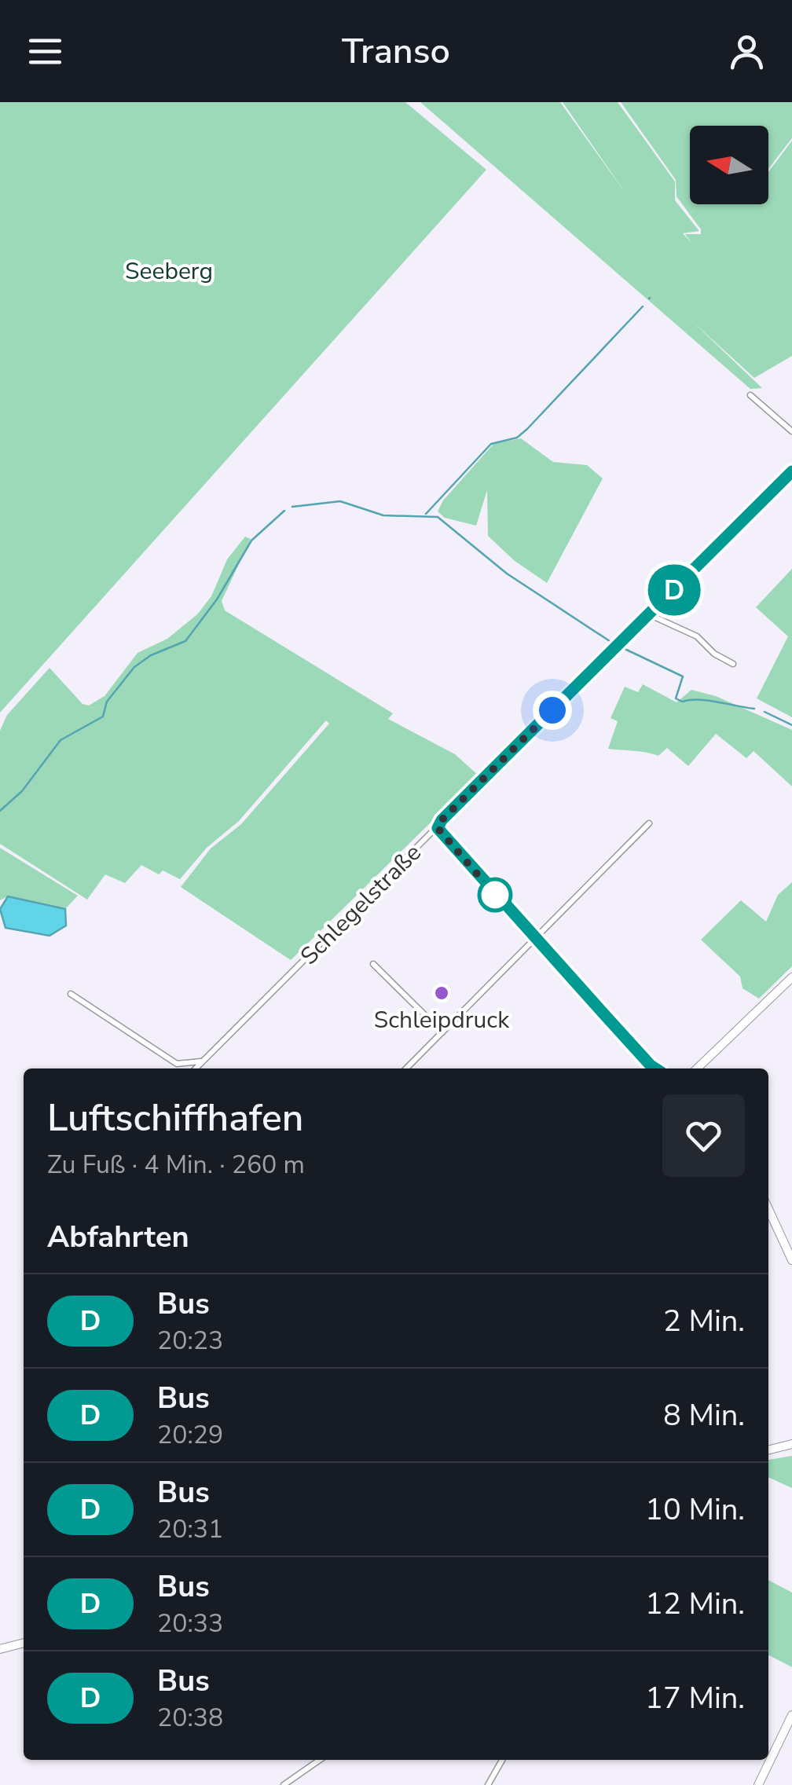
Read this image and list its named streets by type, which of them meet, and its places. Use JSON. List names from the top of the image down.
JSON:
{
  "streets": {
    "street": ["Schlegelstraße"]
  },
  "parks": ["Seeberg"],
  "places": ["Schleipdruck"],
  "lines": ["bus line D"],
  "north": "left",
  "page": {
    "header": "Transo",
    "on_map": "D",
    "heading": [
      ["Luftschiffhafen", "Zu Fuß · 4 Min. · 260 m"],
      "Abfahrten"
    ],
    "list": [
      {
        "mark": "D",
        "name": "Bus",
        "note": "20:23",
        "value": "2 Min."
      },
      {
        "mark": "D",
        "name": "Bus",
        "note": "20:29",
        "value": "8 Min."
      },
      {
        "mark": "D",
        "name": "Bus",
        "note": "20:31",
        "value": "10 Min."
      },
      {
        "mark": "D",
        "name": "Bus",
        "note": "20:33",
        "value": "12 Min."
      },
      {
        "mark": "D",
        "name": "Bus",
        "note": "20:38",
        "value": "17 Min."
      }
    ]
  }
}
